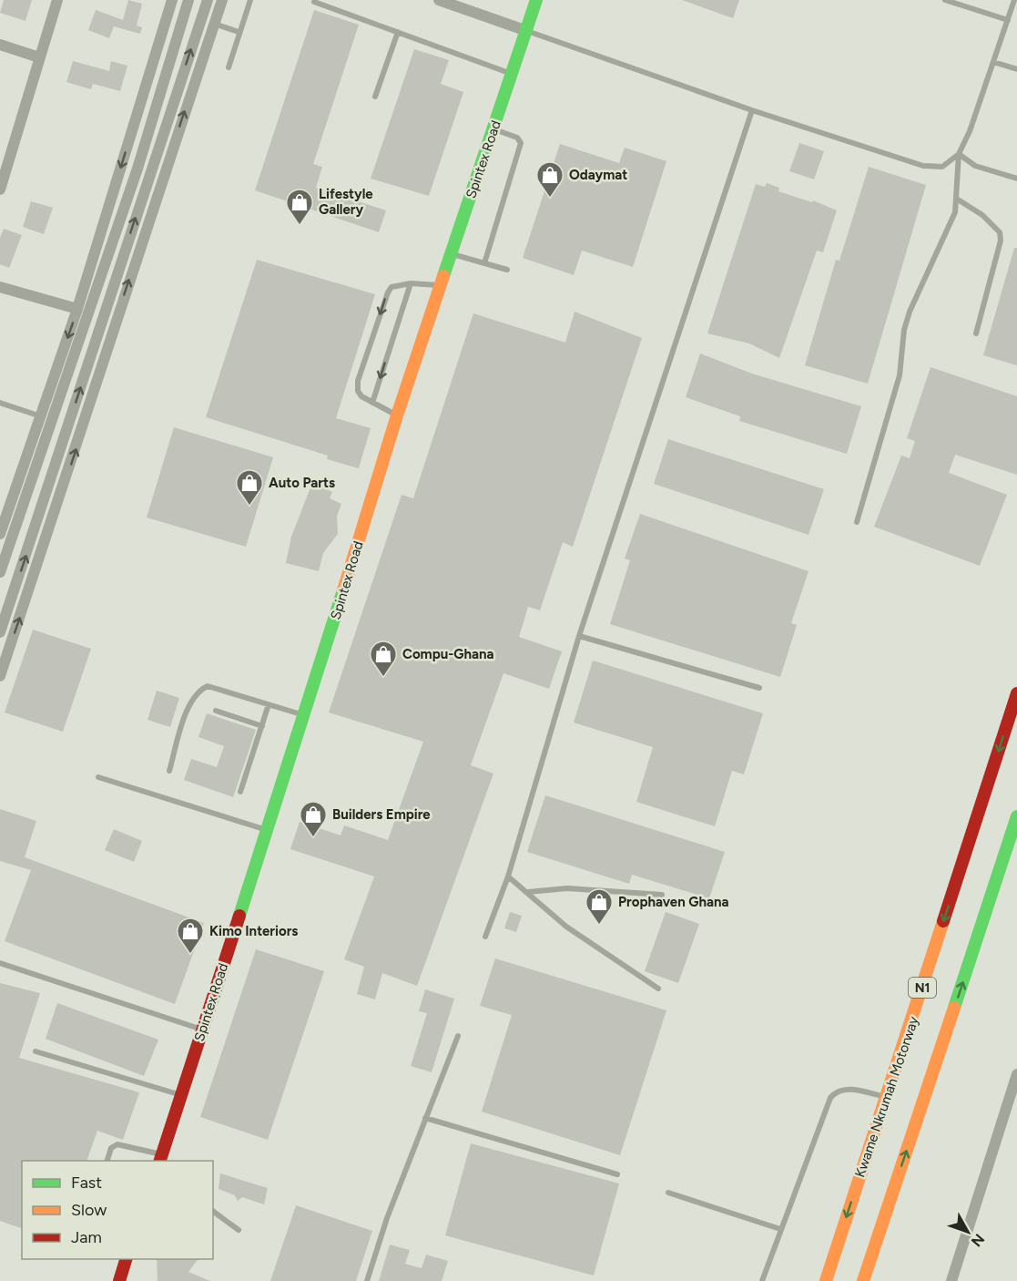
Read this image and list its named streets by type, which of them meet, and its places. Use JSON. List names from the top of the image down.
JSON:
{
  "streets": {
    "main road": ["Spintex Road", "N1", "Kwame Nkrumah Motorway"]
  },
  "places": {
    "shop": [
      "Odaymat",
      "Lifestyle Gallery",
      "Auto Parts",
      "Compu-Ghana",
      "Builders Empire",
      "Prophaven Ghana",
      "Kimo Interiors"
    ]
  },
  "legend": ["Fast", "Slow", "Jam"],
  "north": "bottom right"
}
